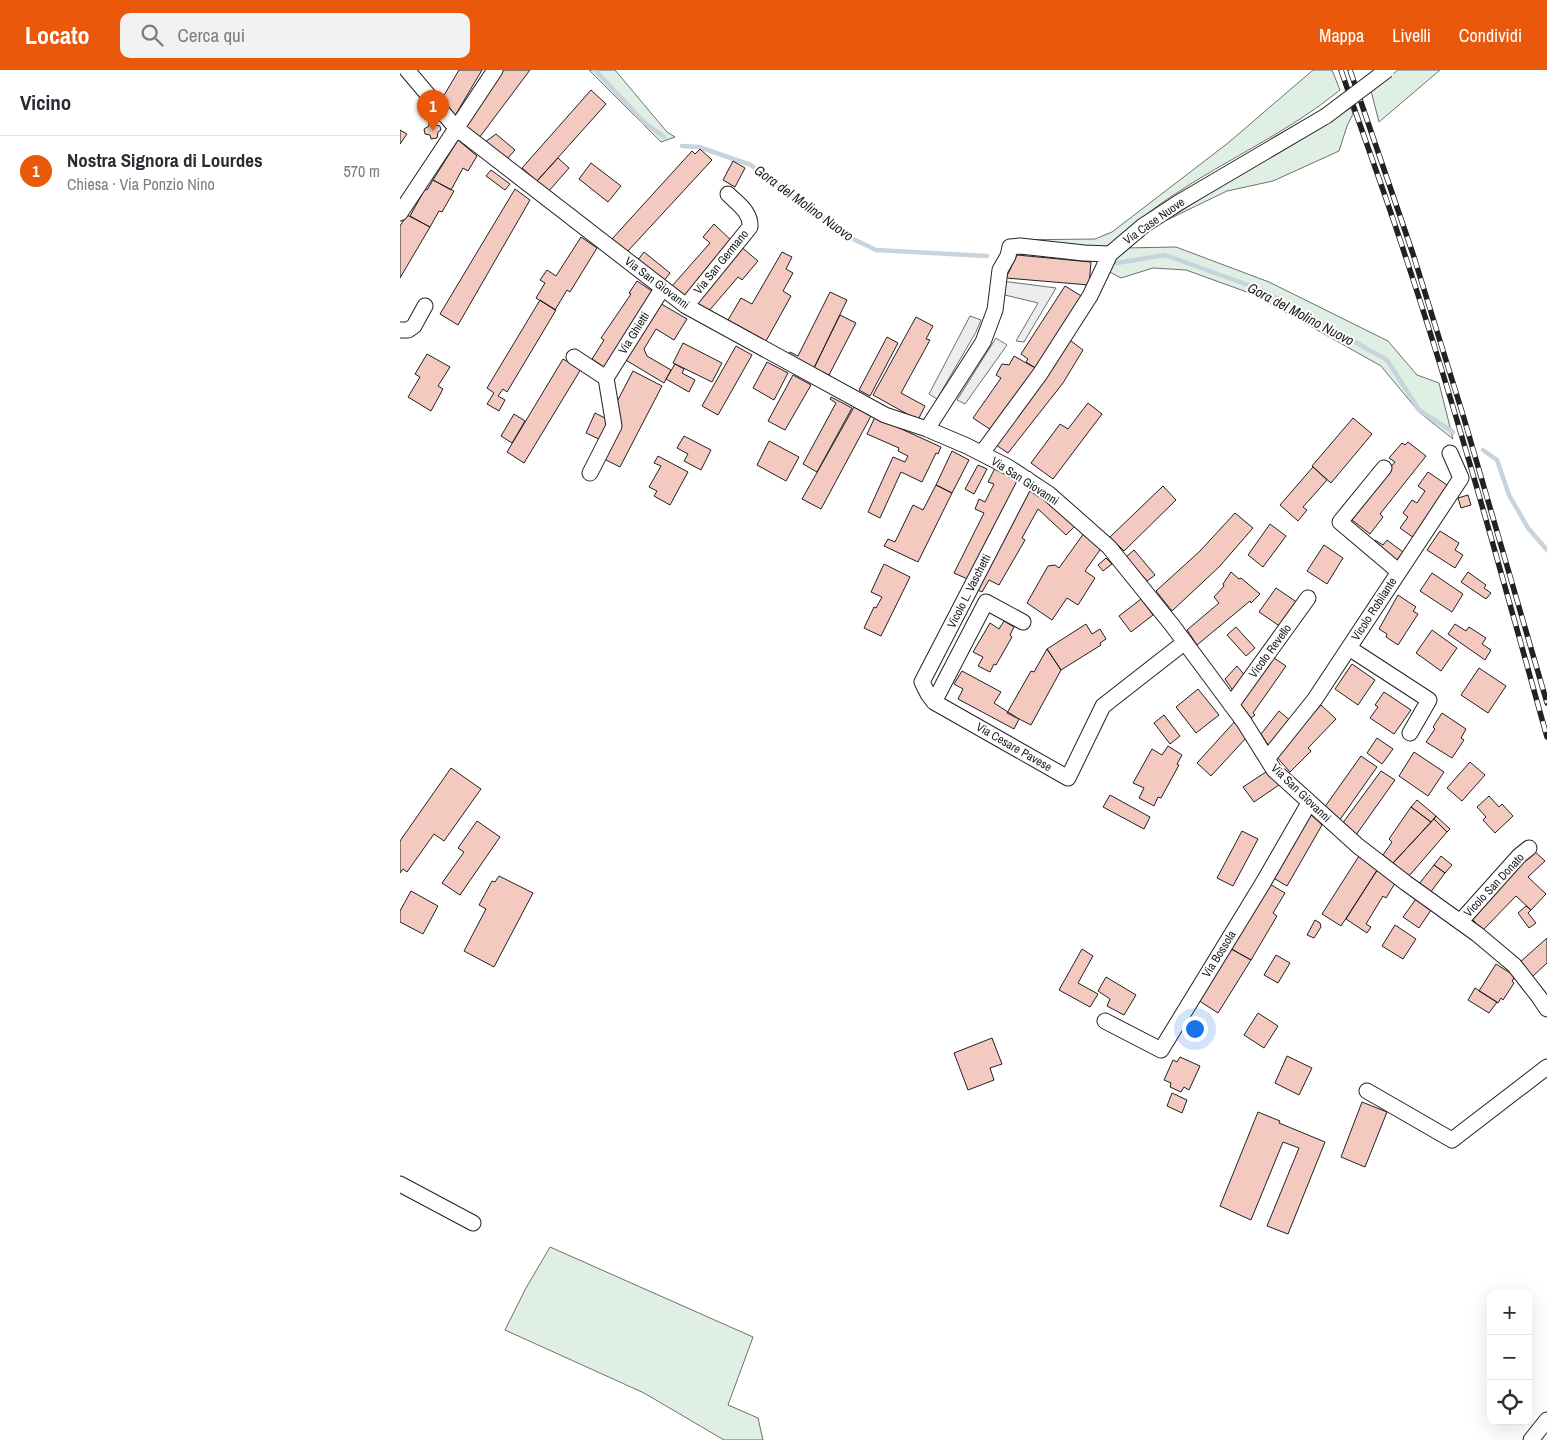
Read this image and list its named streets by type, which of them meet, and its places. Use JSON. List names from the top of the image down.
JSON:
{
  "streets": {
    "street": [
      "Via Case Nuove",
      "Via San Germano",
      "Via San Giovanni",
      "Via Ghietti",
      "Vicolo L. Vaschetti",
      "Vicolo Robilante",
      "Vicolo Revello",
      "Via Cesare Pavese",
      "Vicolo San Donato",
      "Via Bossola"
    ]
  },
  "crossings": [
    ["Via Case Nuove", "Via San Giovanni"],
    ["Via San Germano", "Via San Giovanni"],
    ["Via San Giovanni", "Via Ghietti"],
    ["Via San Giovanni", "Vicolo L. Vaschetti"],
    ["Via San Giovanni", "Vicolo Robilante"],
    ["Via San Giovanni", "Vicolo Revello"],
    ["Via San Giovanni", "Via Cesare Pavese"],
    ["Via San Giovanni", "Vicolo San Donato"],
    ["Via San Giovanni", "Via Bossola"],
    ["Vicolo L. Vaschetti", "Via Cesare Pavese"]
  ],
  "water": ["Gora del Molino Nuovo"],
  "page": {
    "header": "Locato",
    "search": "Cerca qui",
    "nav": ["Mappa", "Livelli", "Condividi"],
    "heading": "Vicino",
    "pins": "1",
    "list": [
      {
        "mark": "1",
        "name": "Nostra Signora di Lourdes",
        "note": "Chiesa · Via Ponzio Nino",
        "value": "570 m"
      }
    ],
    "map_buttons": ["+", "−"]
  }
}
